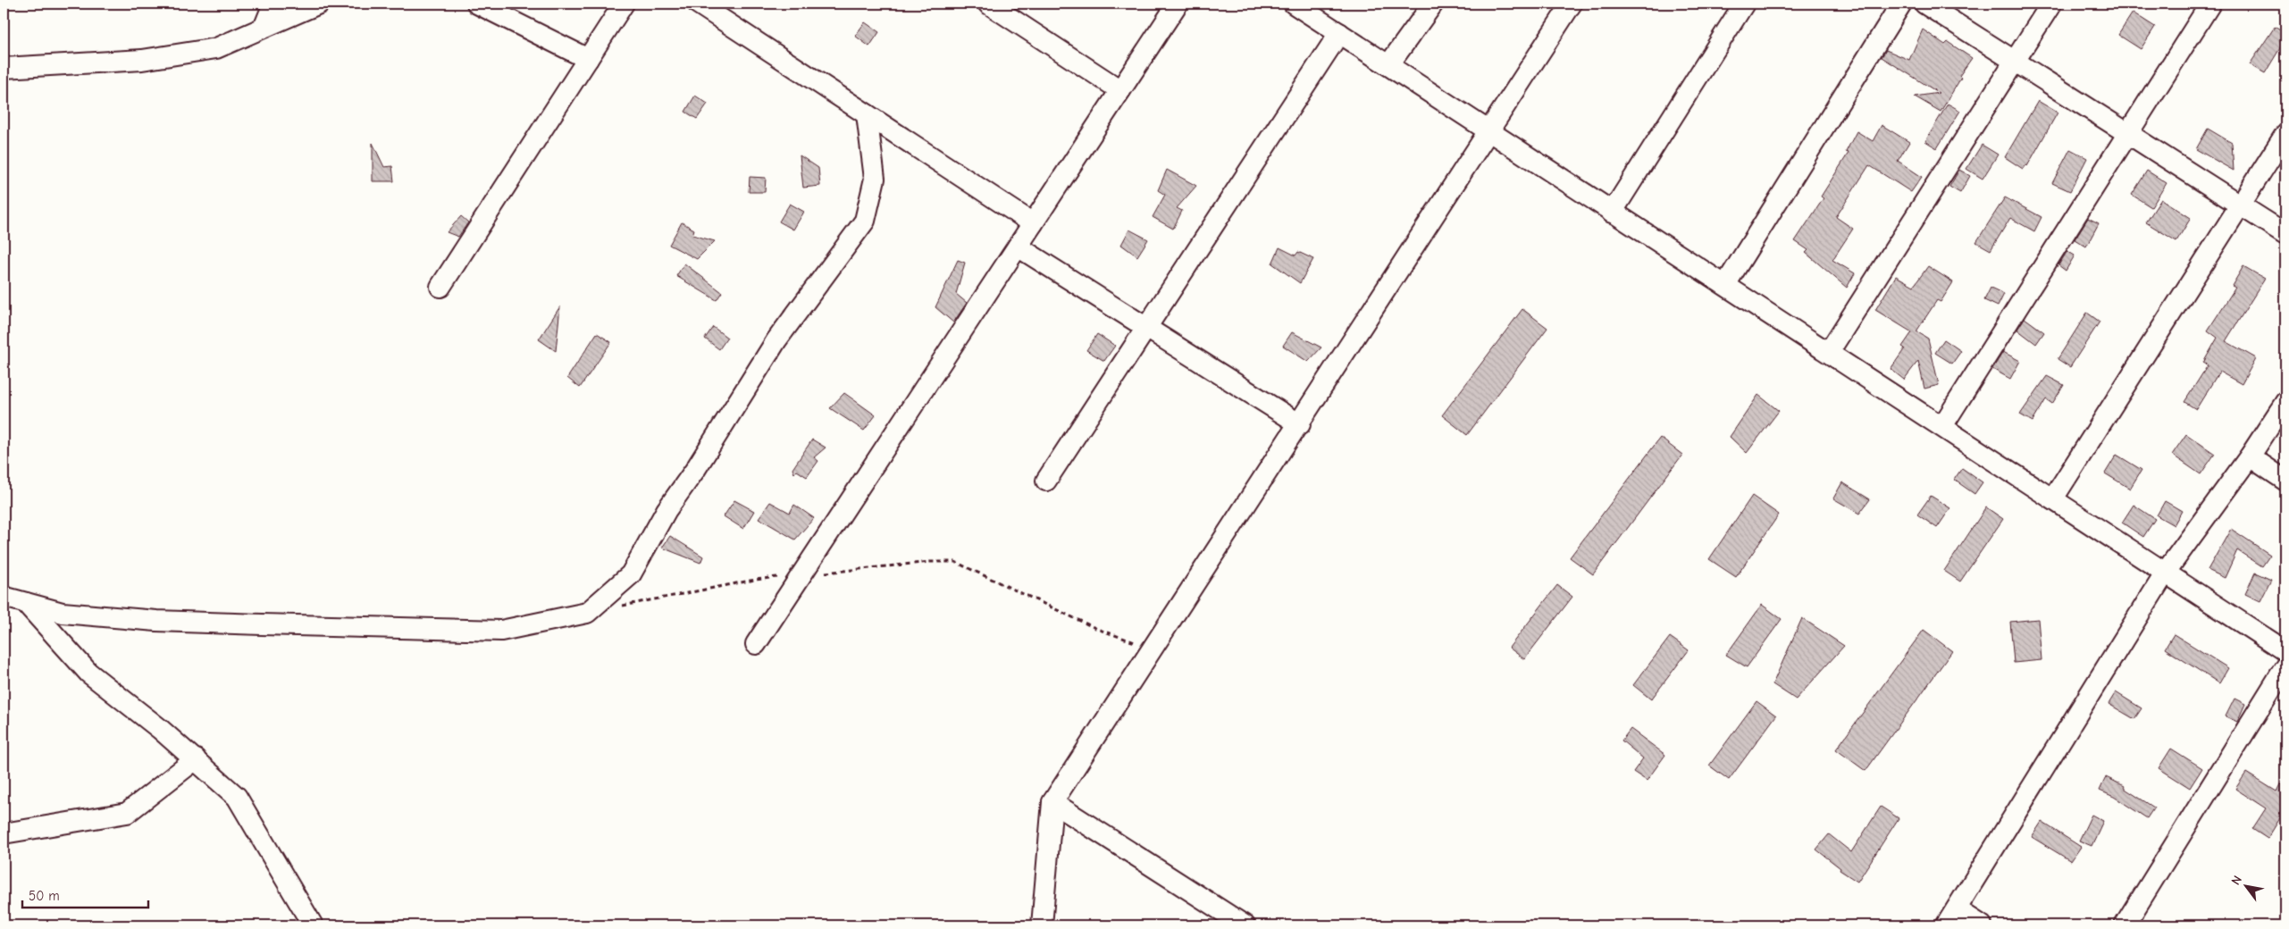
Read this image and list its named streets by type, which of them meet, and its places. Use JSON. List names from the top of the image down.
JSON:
{
  "scale_bar": "50 m",
  "north": "top left"
}
